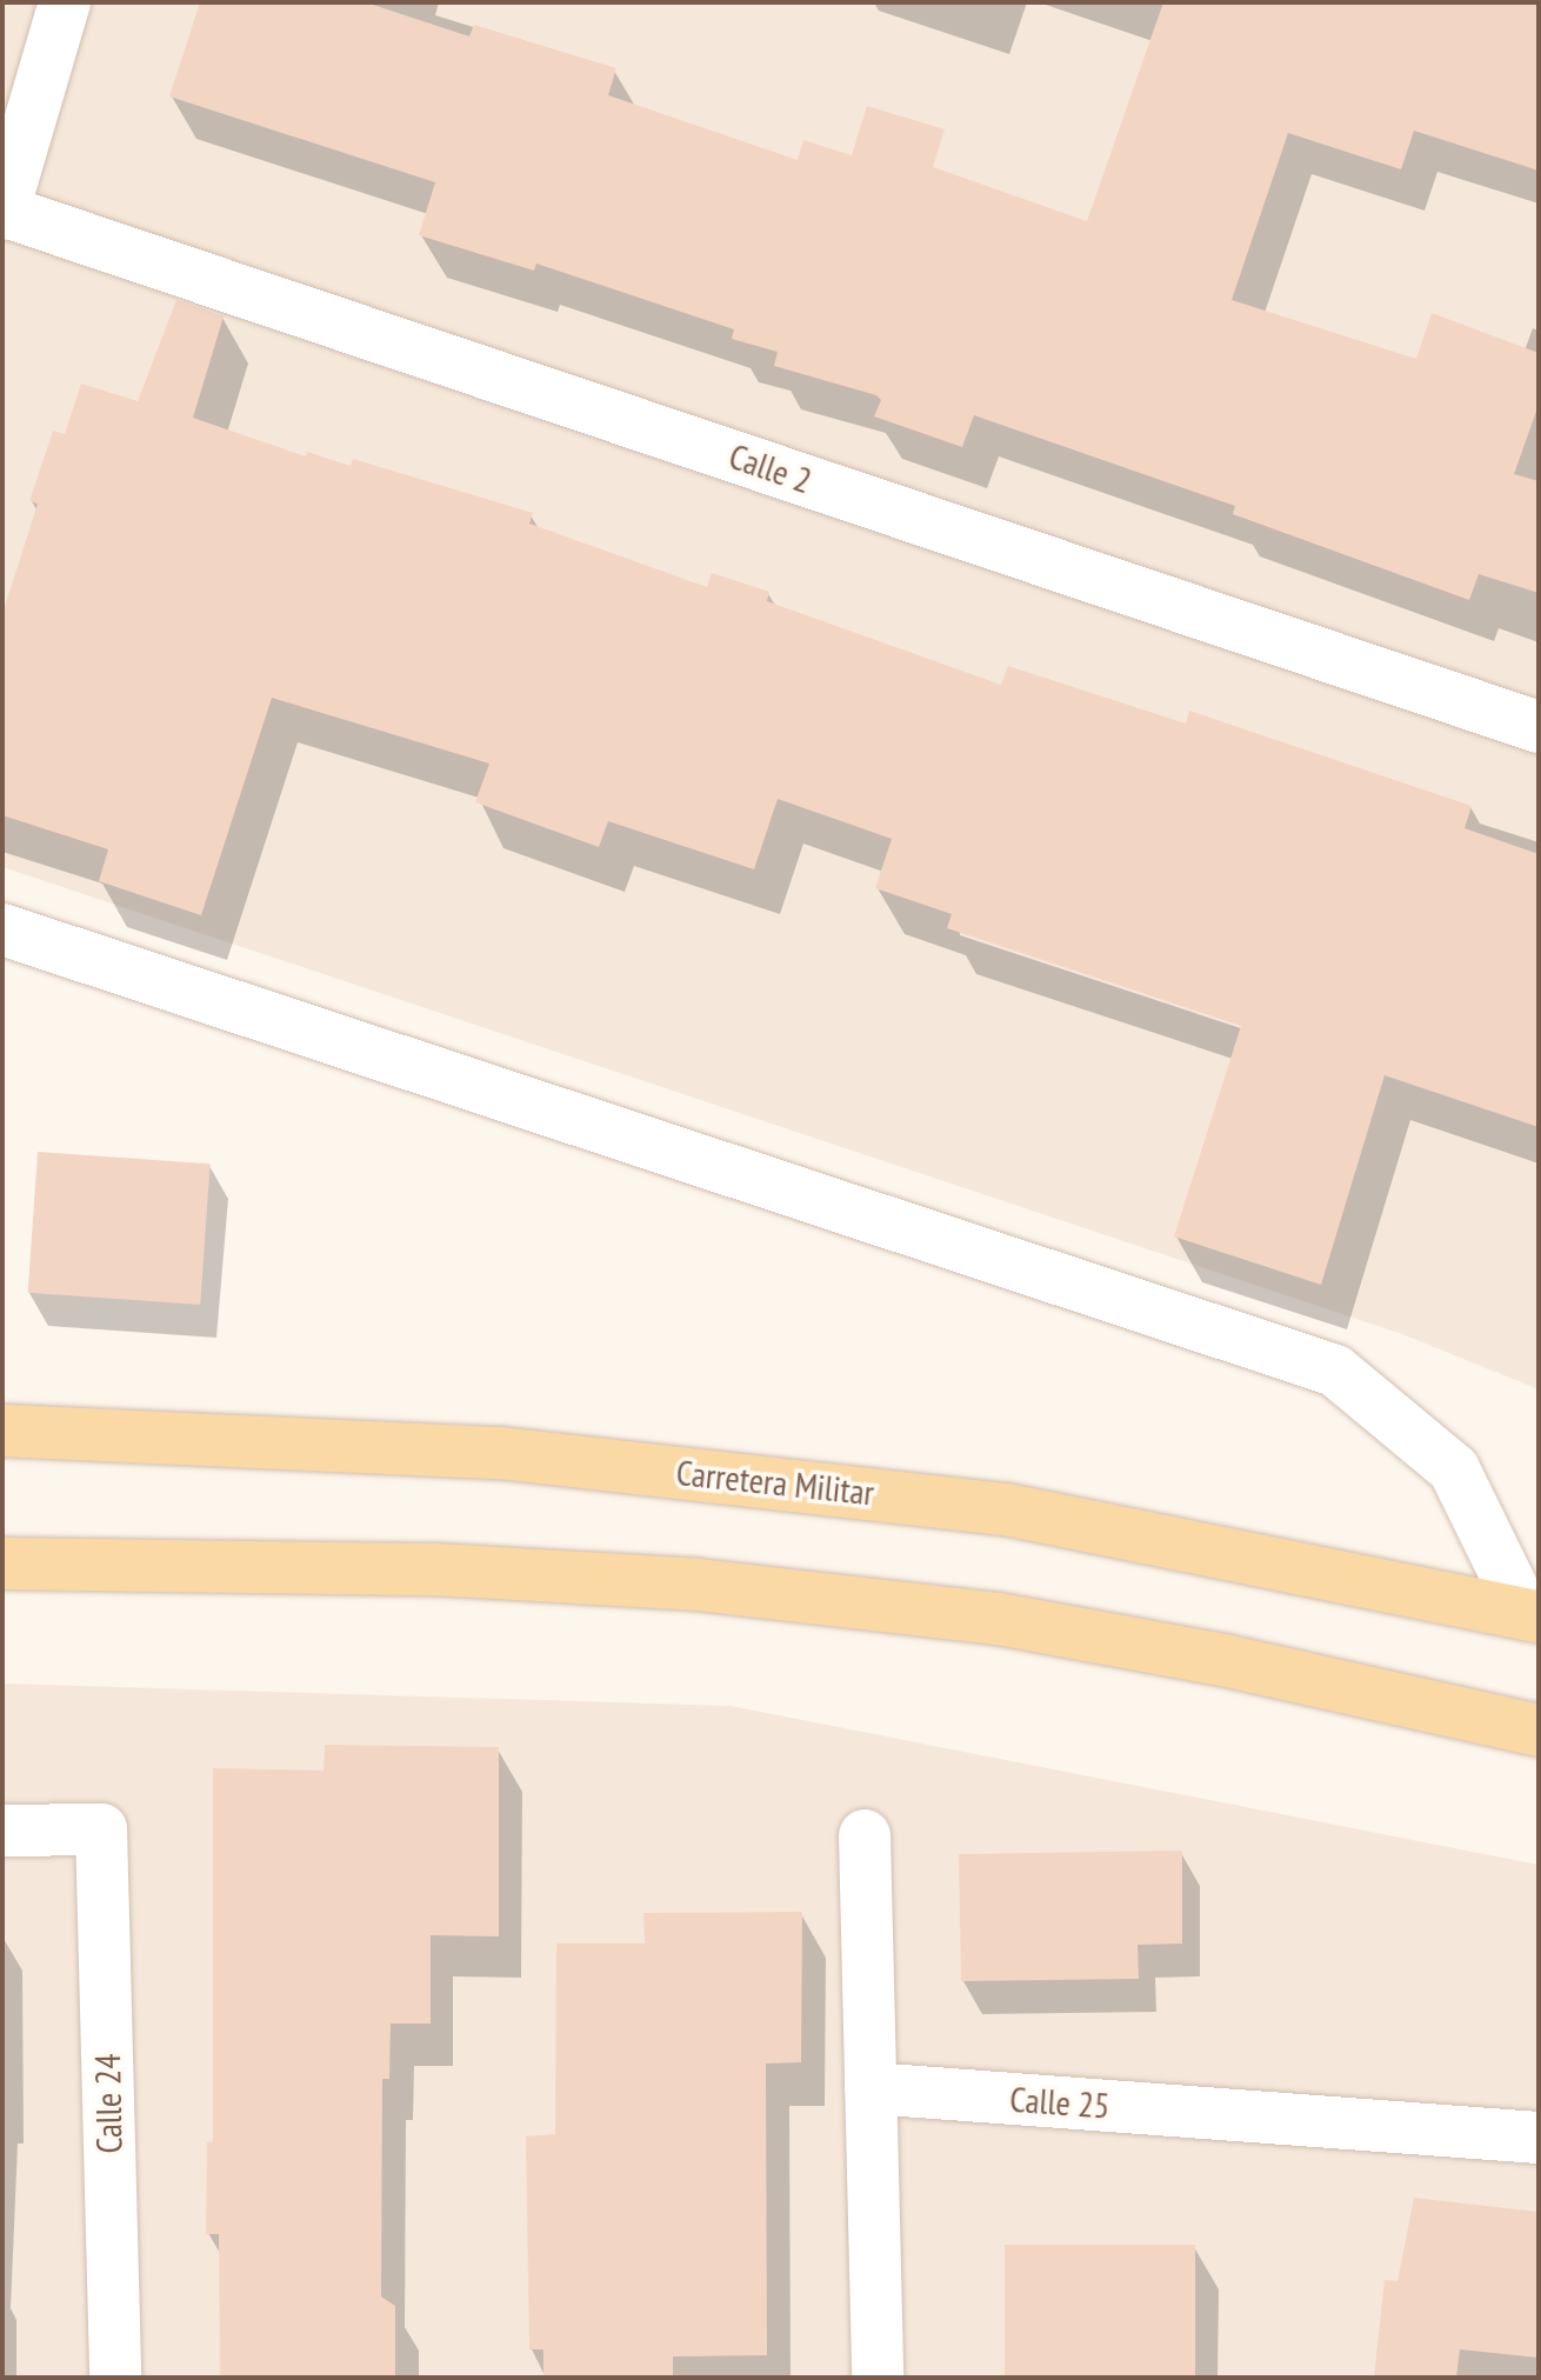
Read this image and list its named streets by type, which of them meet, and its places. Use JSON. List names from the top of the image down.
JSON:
{
  "streets": {
    "main road": ["Carretera Militar"],
    "street": ["Calle 2", "Calle 25", "Calle 24"]
  }
}
